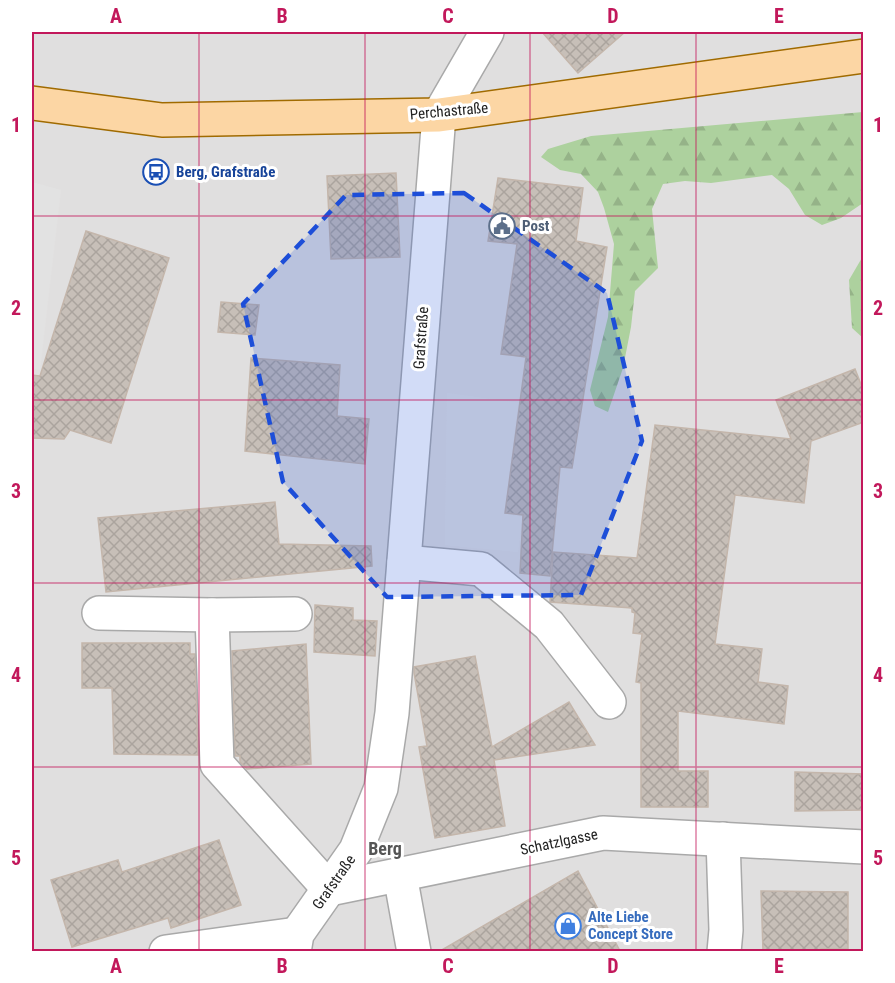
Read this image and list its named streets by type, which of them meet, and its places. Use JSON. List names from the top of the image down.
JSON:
{
  "streets": {
    "main road": ["Perchastraße"],
    "street": ["Grafstraße", "Schatzlgasse"]
  },
  "crossings": [
    ["Perchastraße", "Grafstraße"],
    ["Grafstraße", "Schatzlgasse"]
  ],
  "districts": ["Berg"],
  "places": {
    "bus stop": ["Berg, Grafstraße"],
    "public building": ["Post"],
    "shop": ["Alte Liebe Concept Store"]
  },
  "grid": {
    "columns": [
      "A",
      "B",
      "C",
      "D",
      "E"
    ],
    "rows": [
      "1",
      "2",
      "3",
      "4",
      "5"
    ]
  }
}
